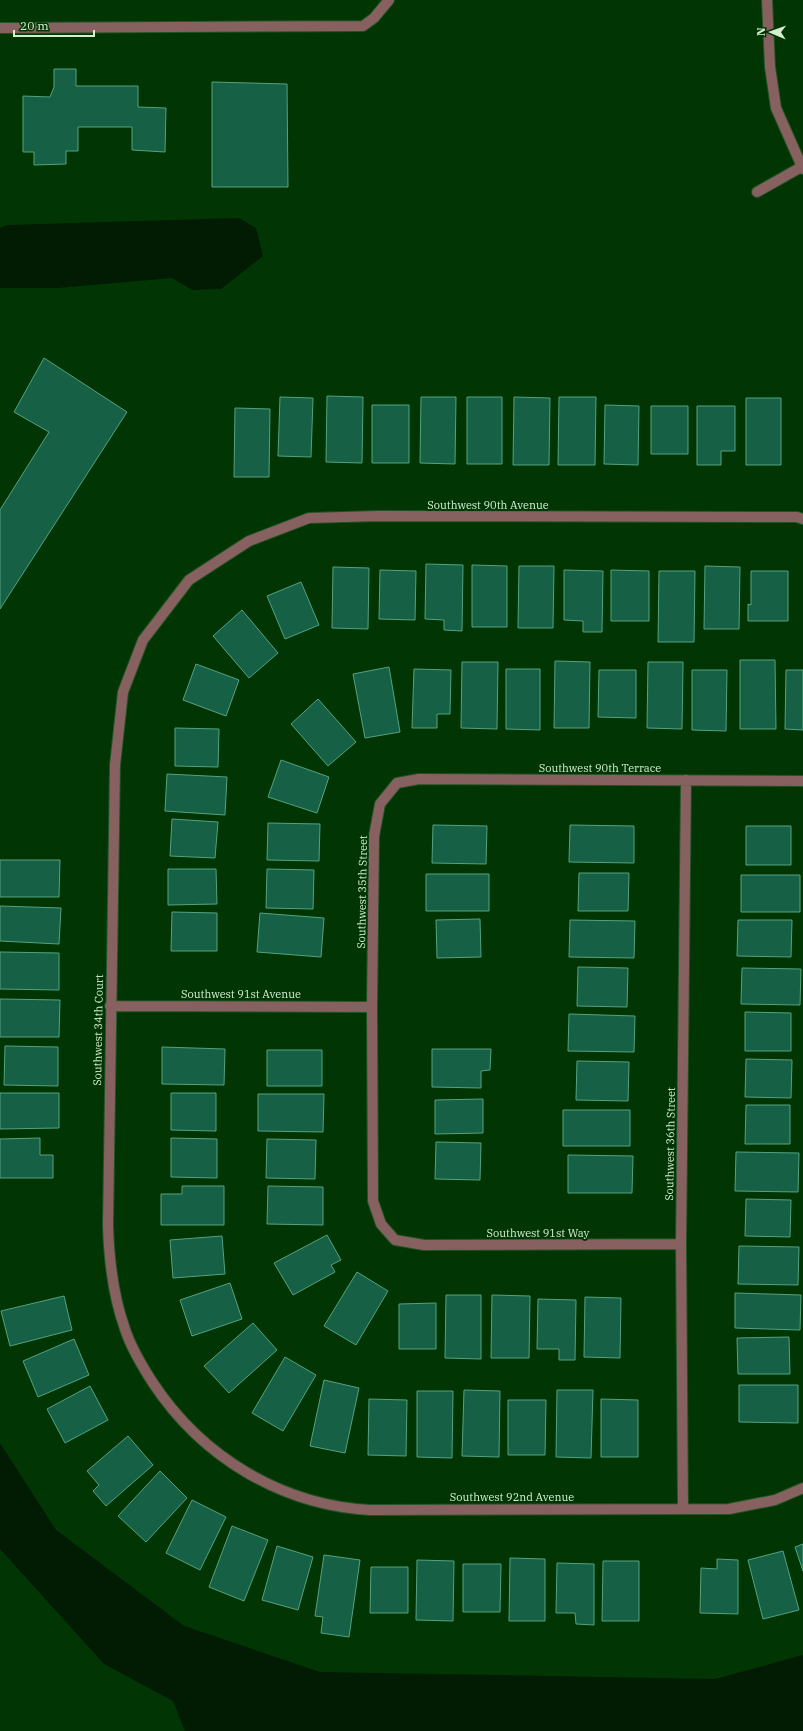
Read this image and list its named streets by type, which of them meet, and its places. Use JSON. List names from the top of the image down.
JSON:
{
  "streets": {
    "street": [
      "Southwest 90th Avenue",
      "Southwest 90th Terrace",
      "Southwest 35th Street",
      "Southwest 91st Avenue",
      "Southwest 34th Court",
      "Southwest 36th Street",
      "Southwest 91st Way",
      "Southwest 92nd Avenue"
    ]
  },
  "crossings": [
    ["Southwest 90th Avenue", "Southwest 34th Court"],
    ["Southwest 90th Terrace", "Southwest 35th Street"],
    ["Southwest 90th Terrace", "Southwest 36th Street"],
    ["Southwest 35th Street", "Southwest 91st Avenue"],
    ["Southwest 35th Street", "Southwest 91st Way"],
    ["Southwest 91st Avenue", "Southwest 34th Court"],
    ["Southwest 34th Court", "Southwest 92nd Avenue"],
    ["Southwest 36th Street", "Southwest 91st Way"],
    ["Southwest 36th Street", "Southwest 92nd Avenue"]
  ],
  "scale_bar": "20 m",
  "north": "left"
}
